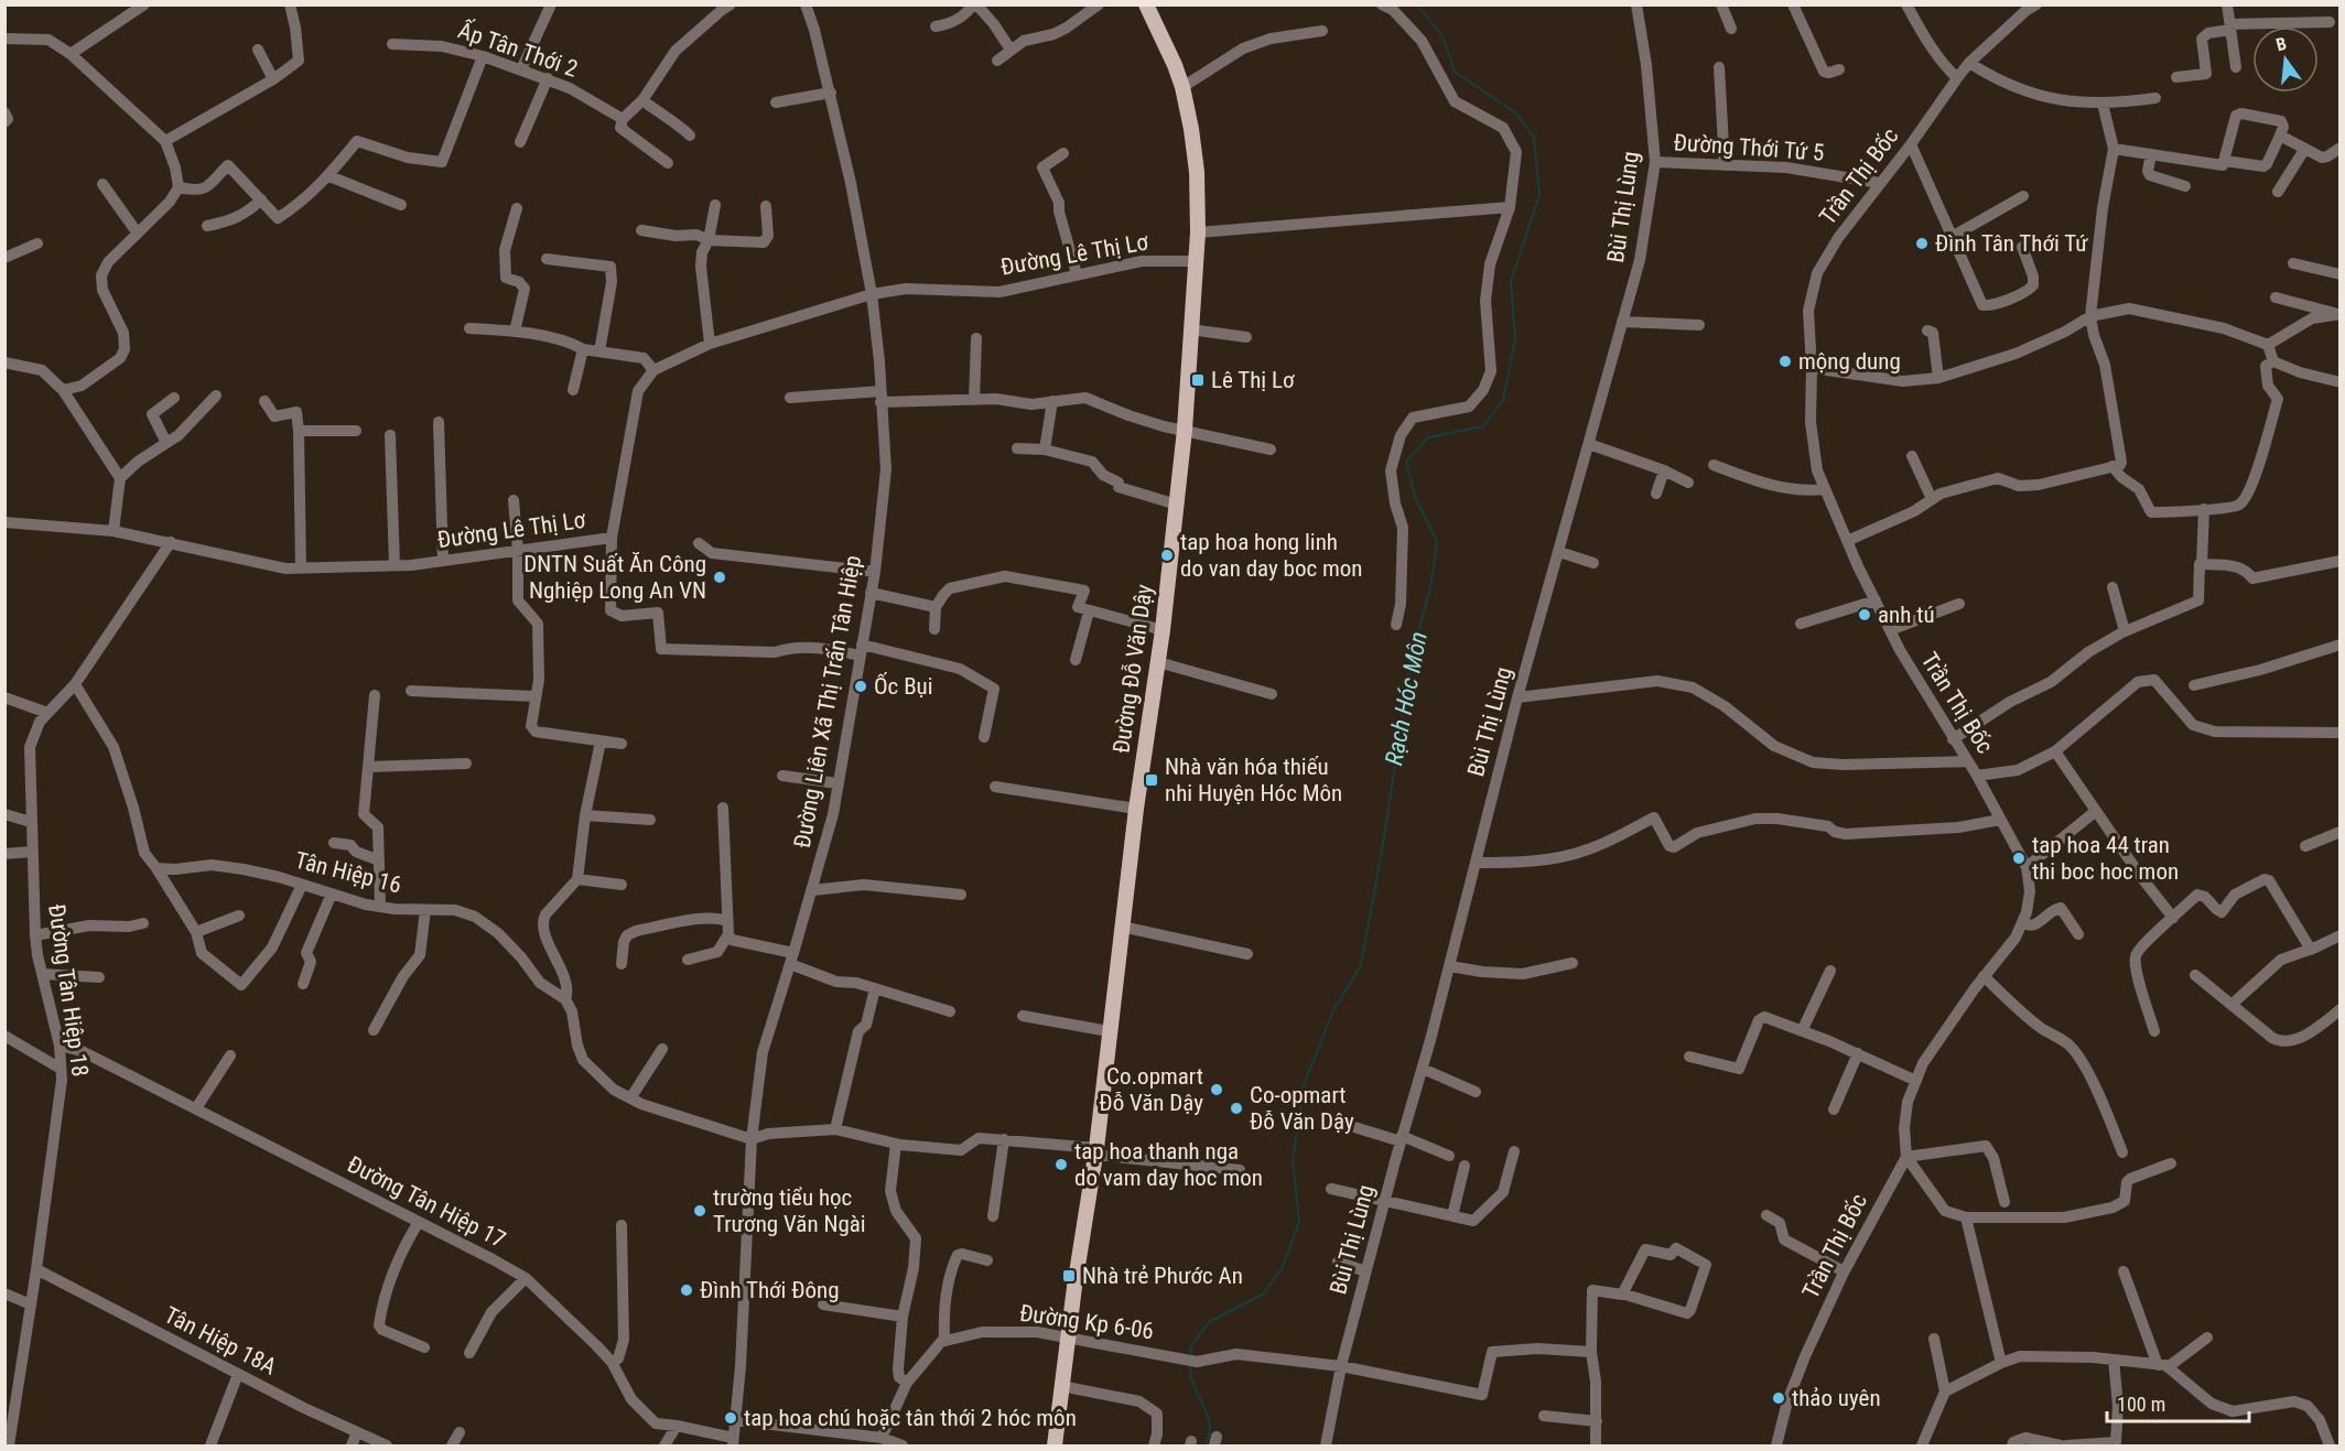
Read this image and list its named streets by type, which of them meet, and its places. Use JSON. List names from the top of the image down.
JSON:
{
  "streets": {
    "main road": ["Đường Đỗ Văn Dậy"],
    "street": [
      "Ấp Tân Thới 2",
      "Đường Thới Tứ 5",
      "Trần Thị Bốc",
      "Bùi Thị Lùng",
      "Đường Lê Thị Lơ",
      "Đường Liên Xã Thị Trấn Tân Hiệp",
      "Tân Hiệp 16",
      "Đường Tân Hiệp 18",
      "Đường Tân Hiệp 17",
      "Đường Kp 6-06",
      "Tân Hiệp 18A"
    ]
  },
  "crossings": [
    ["Đường Thới Tứ 5", "Trần Thị Bốc"],
    ["Đường Thới Tứ 5", "Bùi Thị Lùng"],
    ["Bùi Thị Lùng", "Đường Kp 6-06"],
    ["Đường Lê Thị Lơ", "Đường Đỗ Văn Dậy"],
    ["Đường Lê Thị Lơ", "Đường Liên Xã Thị Trấn Tân Hiệp"],
    ["Đường Lê Thị Lơ", "Đường Tân Hiệp 18"],
    ["Đường Đỗ Văn Dậy", "Đường Kp 6-06"],
    ["Đường Liên Xã Thị Trấn Tân Hiệp", "Đường Tân Hiệp 17"],
    ["Đường Tân Hiệp 18", "Đường Tân Hiệp 17"],
    ["Đường Tân Hiệp 18", "Tân Hiệp 18A"]
  ],
  "water": ["Rạch Hóc Môn"],
  "places": {
    "other": [
      "Đình Tân Thới Tứ",
      "mộng dung",
      "tap hoa hong linh do van day boc mon",
      "DNTN Suất Ăn Công Nghiệp Long An VN",
      "anh tú",
      "Ốc Bụi",
      "tap hoa 44 tran thi boc hoc mon",
      "Co.opmart Đỗ Văn Dậy",
      "Co-opmart Đỗ Văn Dậy",
      "tap hoa thanh nga do vam day hoc mon",
      "trường tiểu học Trương Văn Ngài",
      "Đình Thới Đông",
      "thảo uyên",
      "tap hoa chú hoặc tân thới 2 hóc môn"
    ],
    "transit": ["Lê Thị Lơ", "Nhà văn hóa thiếu nhi Huyện Hóc Môn", "Nhà trẻ Phước An"]
  },
  "scale_bar": "100 m",
  "north": "top"
}
